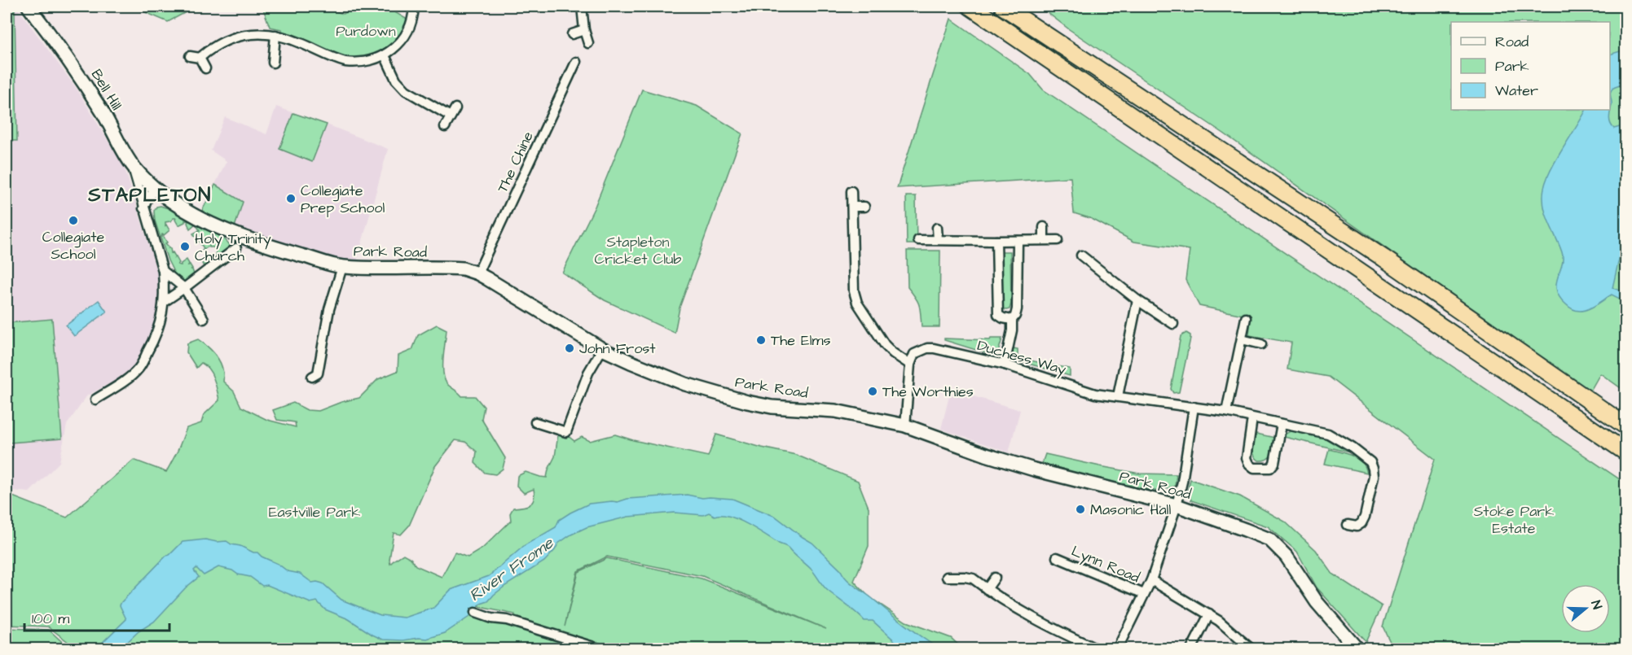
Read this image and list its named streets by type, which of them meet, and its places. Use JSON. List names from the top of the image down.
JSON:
{
  "streets": {
    "main road": ["Bell Hill", "Park Road"],
    "street": ["The Chine", "Duchess Way", "Lynn Road"]
  },
  "crossings": [
    ["Bell Hill", "Park Road"],
    ["The Chine", "Park Road"]
  ],
  "districts": ["STAPLETON"],
  "water": ["River Frome"],
  "parks": [
    "Purdown",
    "Stapleton Cricket Club",
    "Stoke Park Estate",
    "Eastville Park"
  ],
  "places": [
    "Collegiate Prep School",
    "Collegiate School",
    "Holy Trinity Church",
    "The Elms",
    "John Frost",
    "The Worthies",
    "Masonic Hall"
  ],
  "legend": ["Road", "Park", "Water"],
  "scale_bar": "100 m",
  "north": "right"
}
